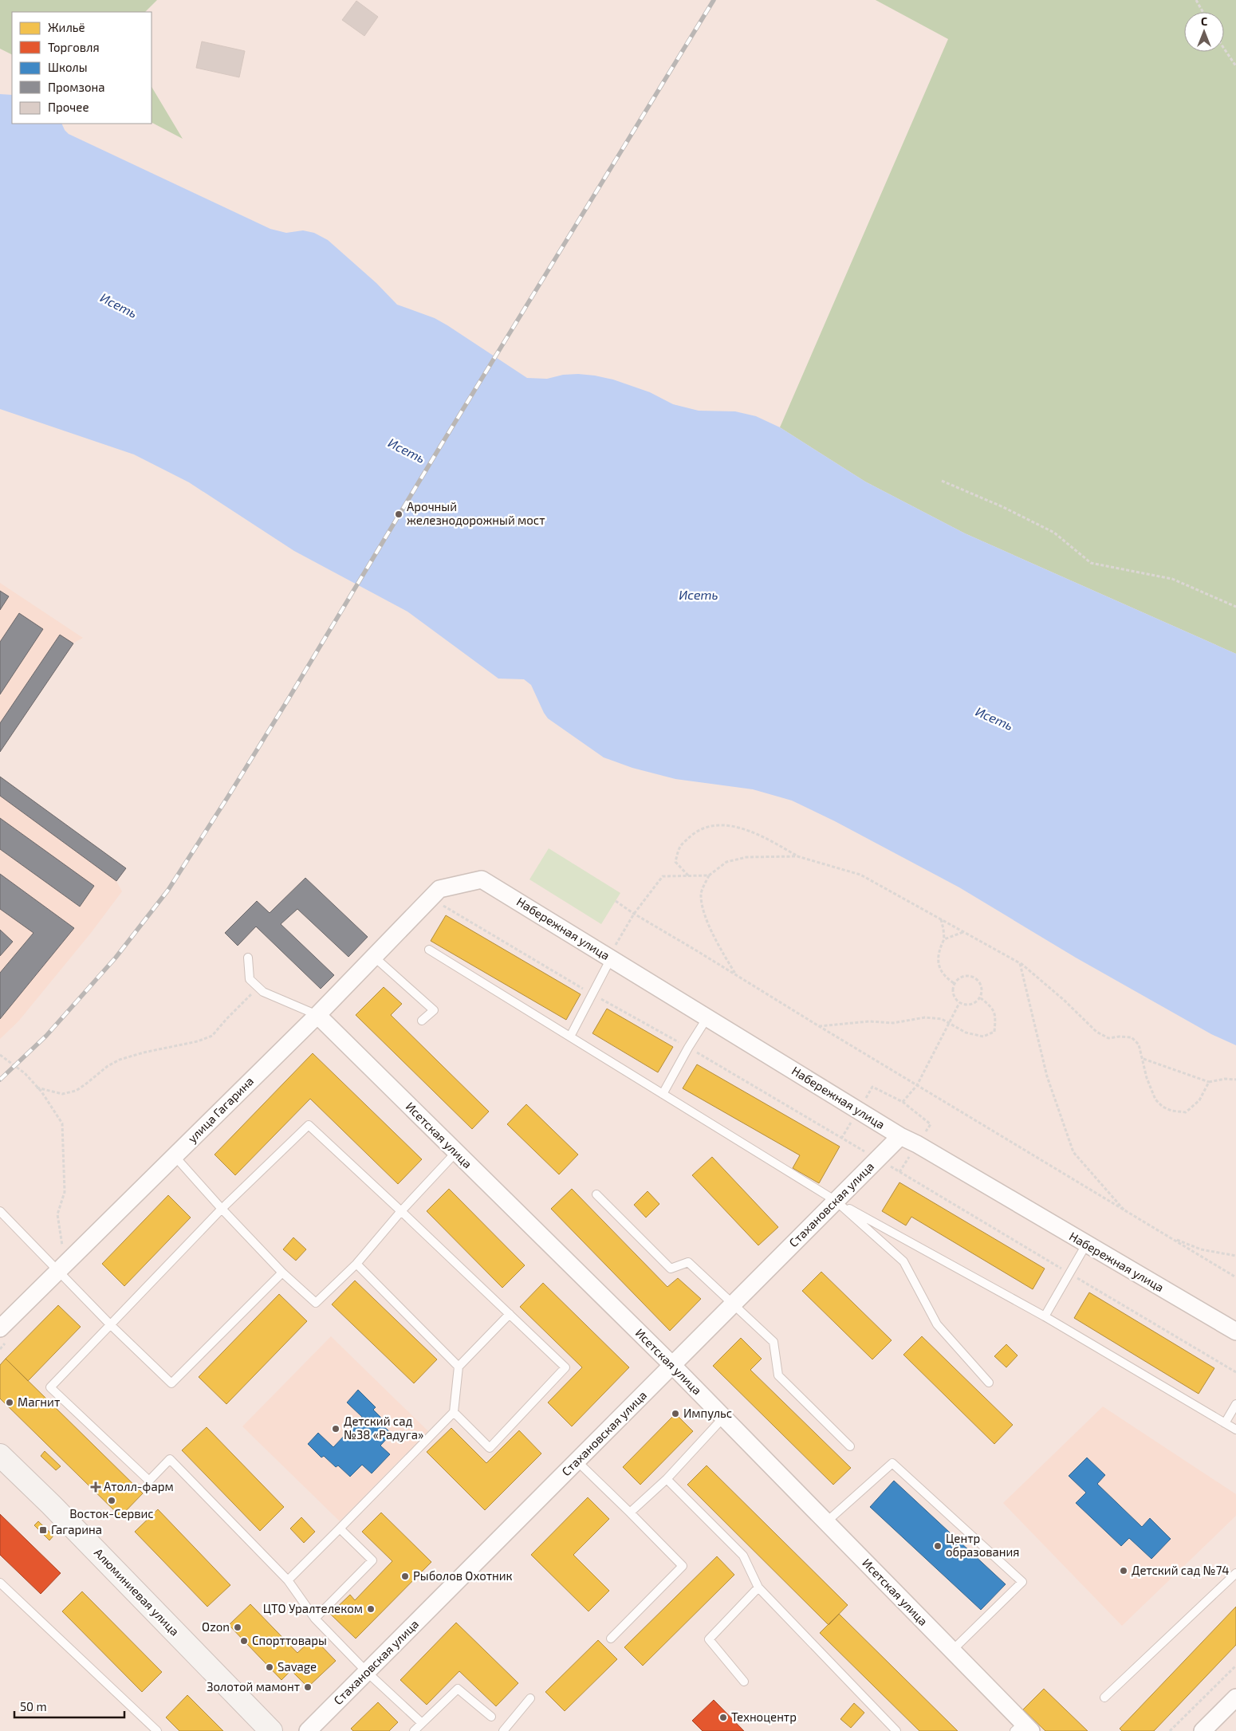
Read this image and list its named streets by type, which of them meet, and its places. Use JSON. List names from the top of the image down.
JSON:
{
  "streets": {
    "main road": ["Алюминиевая улица"],
    "street": [
      "Набережная улица",
      "улица Гагарина",
      "Исетская улица",
      "Стахановская улица"
    ]
  },
  "crossings": [
    ["Набережная улица", "улица Гагарина"],
    ["Набережная улица", "Стахановская улица"],
    ["улица Гагарина", "Исетская улица"],
    ["Исетская улица", "Стахановская улица"]
  ],
  "water": ["Исеть"],
  "places": {
    "other": [
      "Арочный железнодорожный мост",
      "Магнит",
      "Импульс",
      "Детский сад №38 «Радуга»",
      "Восток-Сервис",
      "Центр образования",
      "Детский сад №74",
      "Рыболов Охотник",
      "ЦТО Уралтелеком",
      "Ozon",
      "Спорттовары",
      "Savage",
      "Золотой мамонт",
      "Техноцентр"
    ],
    "health": ["Атолл-фарм"],
    "transit": ["Гагарина"]
  },
  "legend": [
    "Жильё",
    "Торговля",
    "Школы",
    "Промзона",
    "Прочее"
  ],
  "scale_bar": "50 m",
  "north": "top"
}
